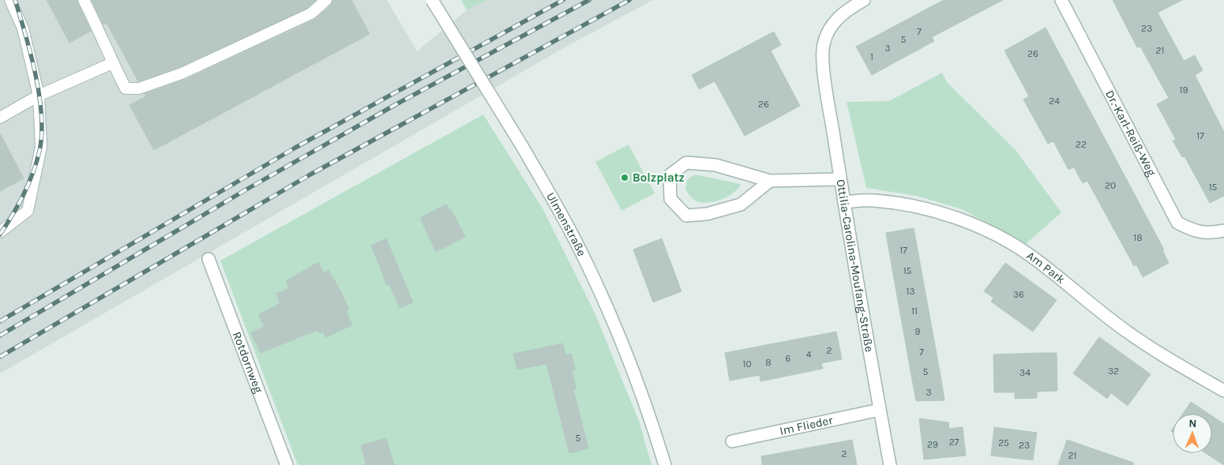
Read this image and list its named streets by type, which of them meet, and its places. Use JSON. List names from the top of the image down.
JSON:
{
  "streets": {
    "street": [
      "Dr.-Karl-Reiß-Weg",
      "Ulmenstraße",
      "Ottilia-Carolina-Moufang-Straße",
      "Am Park",
      "Rotdornweg",
      "Im Flieder"
    ]
  },
  "crossings": [
    ["Ottilia-Carolina-Moufang-Straße", "Am Park"],
    ["Ottilia-Carolina-Moufang-Straße", "Im Flieder"]
  ],
  "places": ["Bolzplatz"],
  "house_numbers": [
    "23",
    "7",
    "5",
    "3",
    "21",
    "26",
    "1",
    "19",
    "24",
    "26",
    "17",
    "22",
    "20",
    "15",
    "18",
    "17",
    "15",
    "13",
    "36",
    "11",
    "9",
    "2",
    "7",
    "4",
    "6",
    "8",
    "10",
    "32",
    "5",
    "34",
    "3",
    "5",
    "27",
    "25",
    "29",
    "23",
    "2",
    "21"
  ],
  "north": "top"
}
